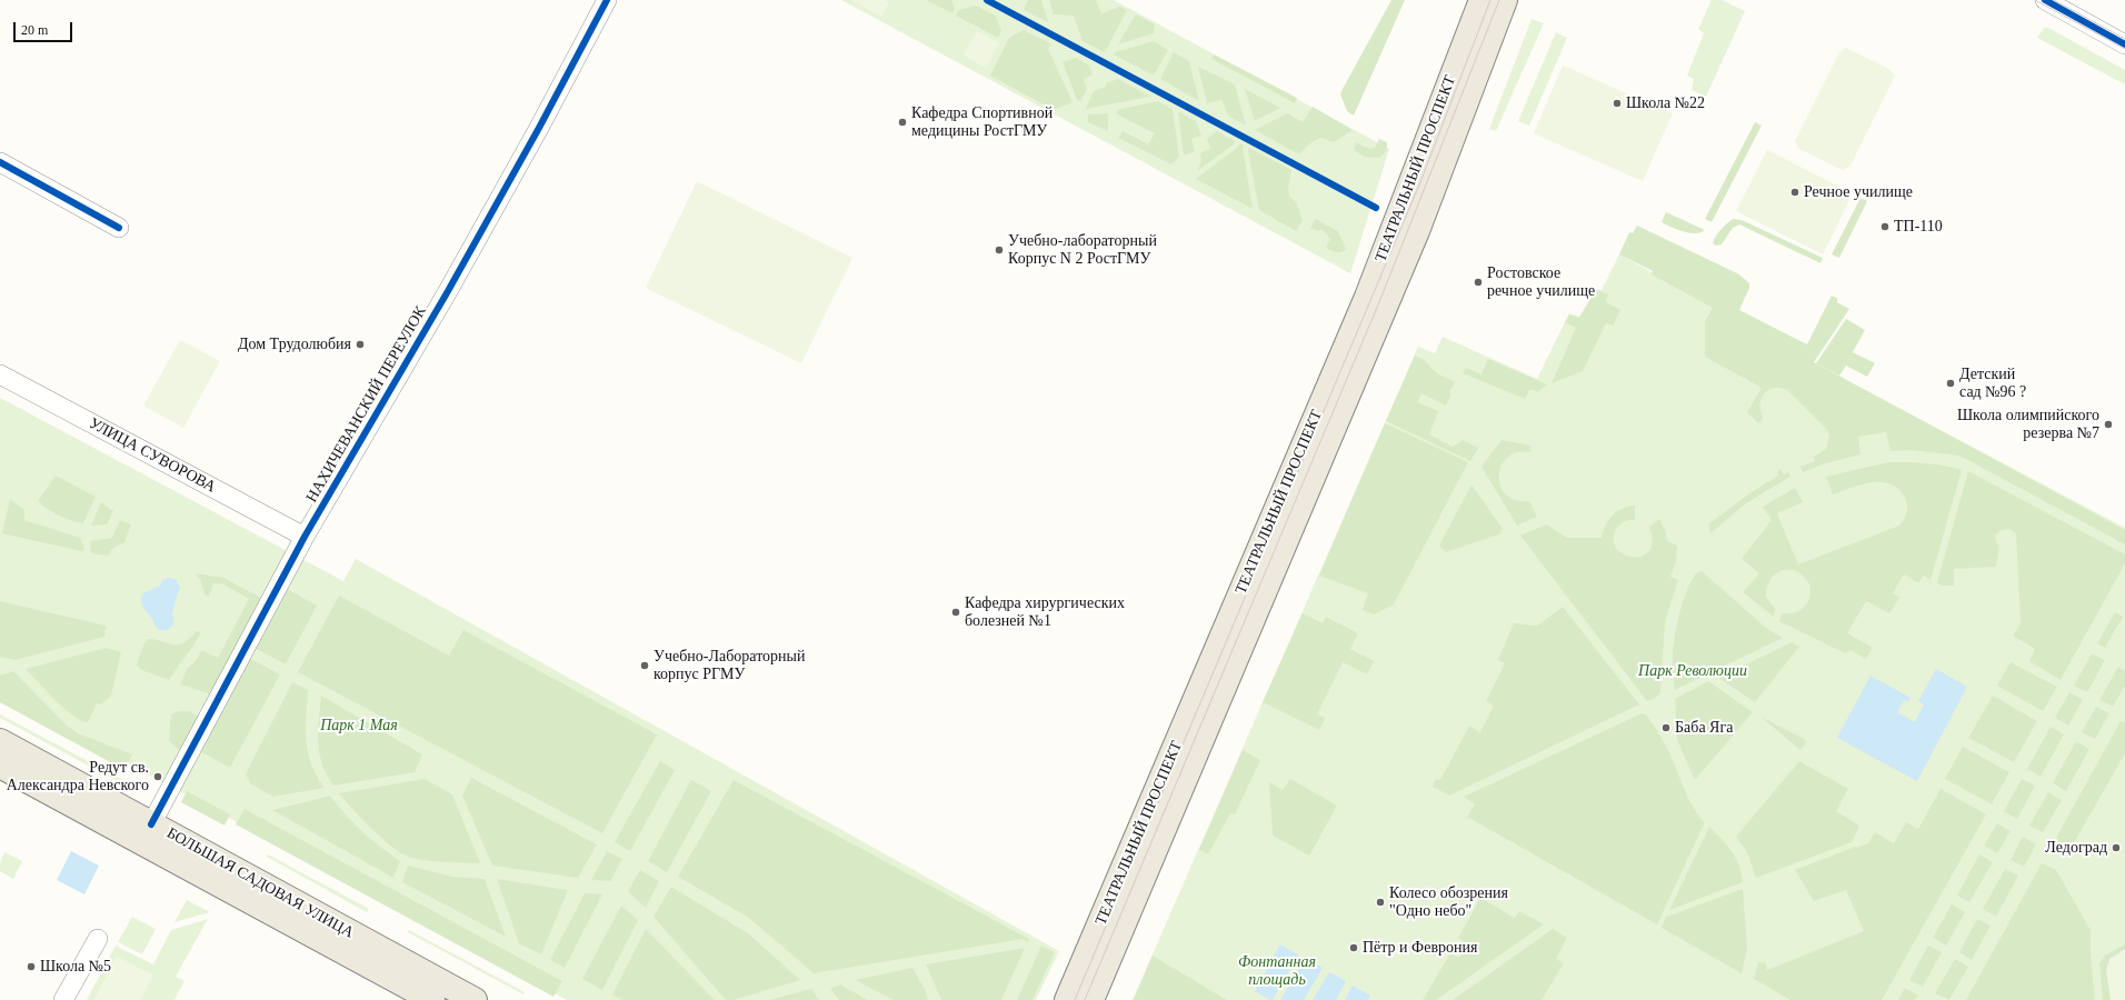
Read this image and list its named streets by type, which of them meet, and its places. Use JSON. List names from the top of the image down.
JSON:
{
  "streets": {
    "main road": ["ТЕАТРАЛЬНЫЙ ПРОСПЕКТ", "БОЛЬШАЯ САДОВАЯ УЛИЦА"],
    "street": ["НАХИЧЕВАНСКИЙ ПЕРЕУЛОК", "УЛИЦА СУВОРОВА"]
  },
  "crossings": [
    ["НАХИЧЕВАНСКИЙ ПЕРЕУЛОК", "УЛИЦА СУВОРОВА"],
    ["НАХИЧЕВАНСКИЙ ПЕРЕУЛОК", "БОЛЬШАЯ САДОВАЯ УЛИЦА"]
  ],
  "parks": ["Парк Революции", "Парк 1 Мая", "Фонтанная площадь"],
  "places": [
    "Школа №22",
    "Кафедра Спортивной медицины РостГМУ",
    "Речное училище",
    "ТП-110",
    "Учебно-лабораторный Корпус N 2 РостГМУ",
    "Ростовское речное училище",
    "Дом Трудолюбия",
    "Детский сад №96 ?",
    "Школа олимпийского резерва №7",
    "Кафедра хирургических болезней №1",
    "Учебно-Лабораторный корпус РГМУ",
    "Баба Яга",
    "Редут св. Александра Невского",
    "Ледоград",
    "Колесо обозрения \"Одно небо\"",
    "Пётр и Феврония",
    "Школа №5"
  ],
  "scale_bar": "20 m"
}
